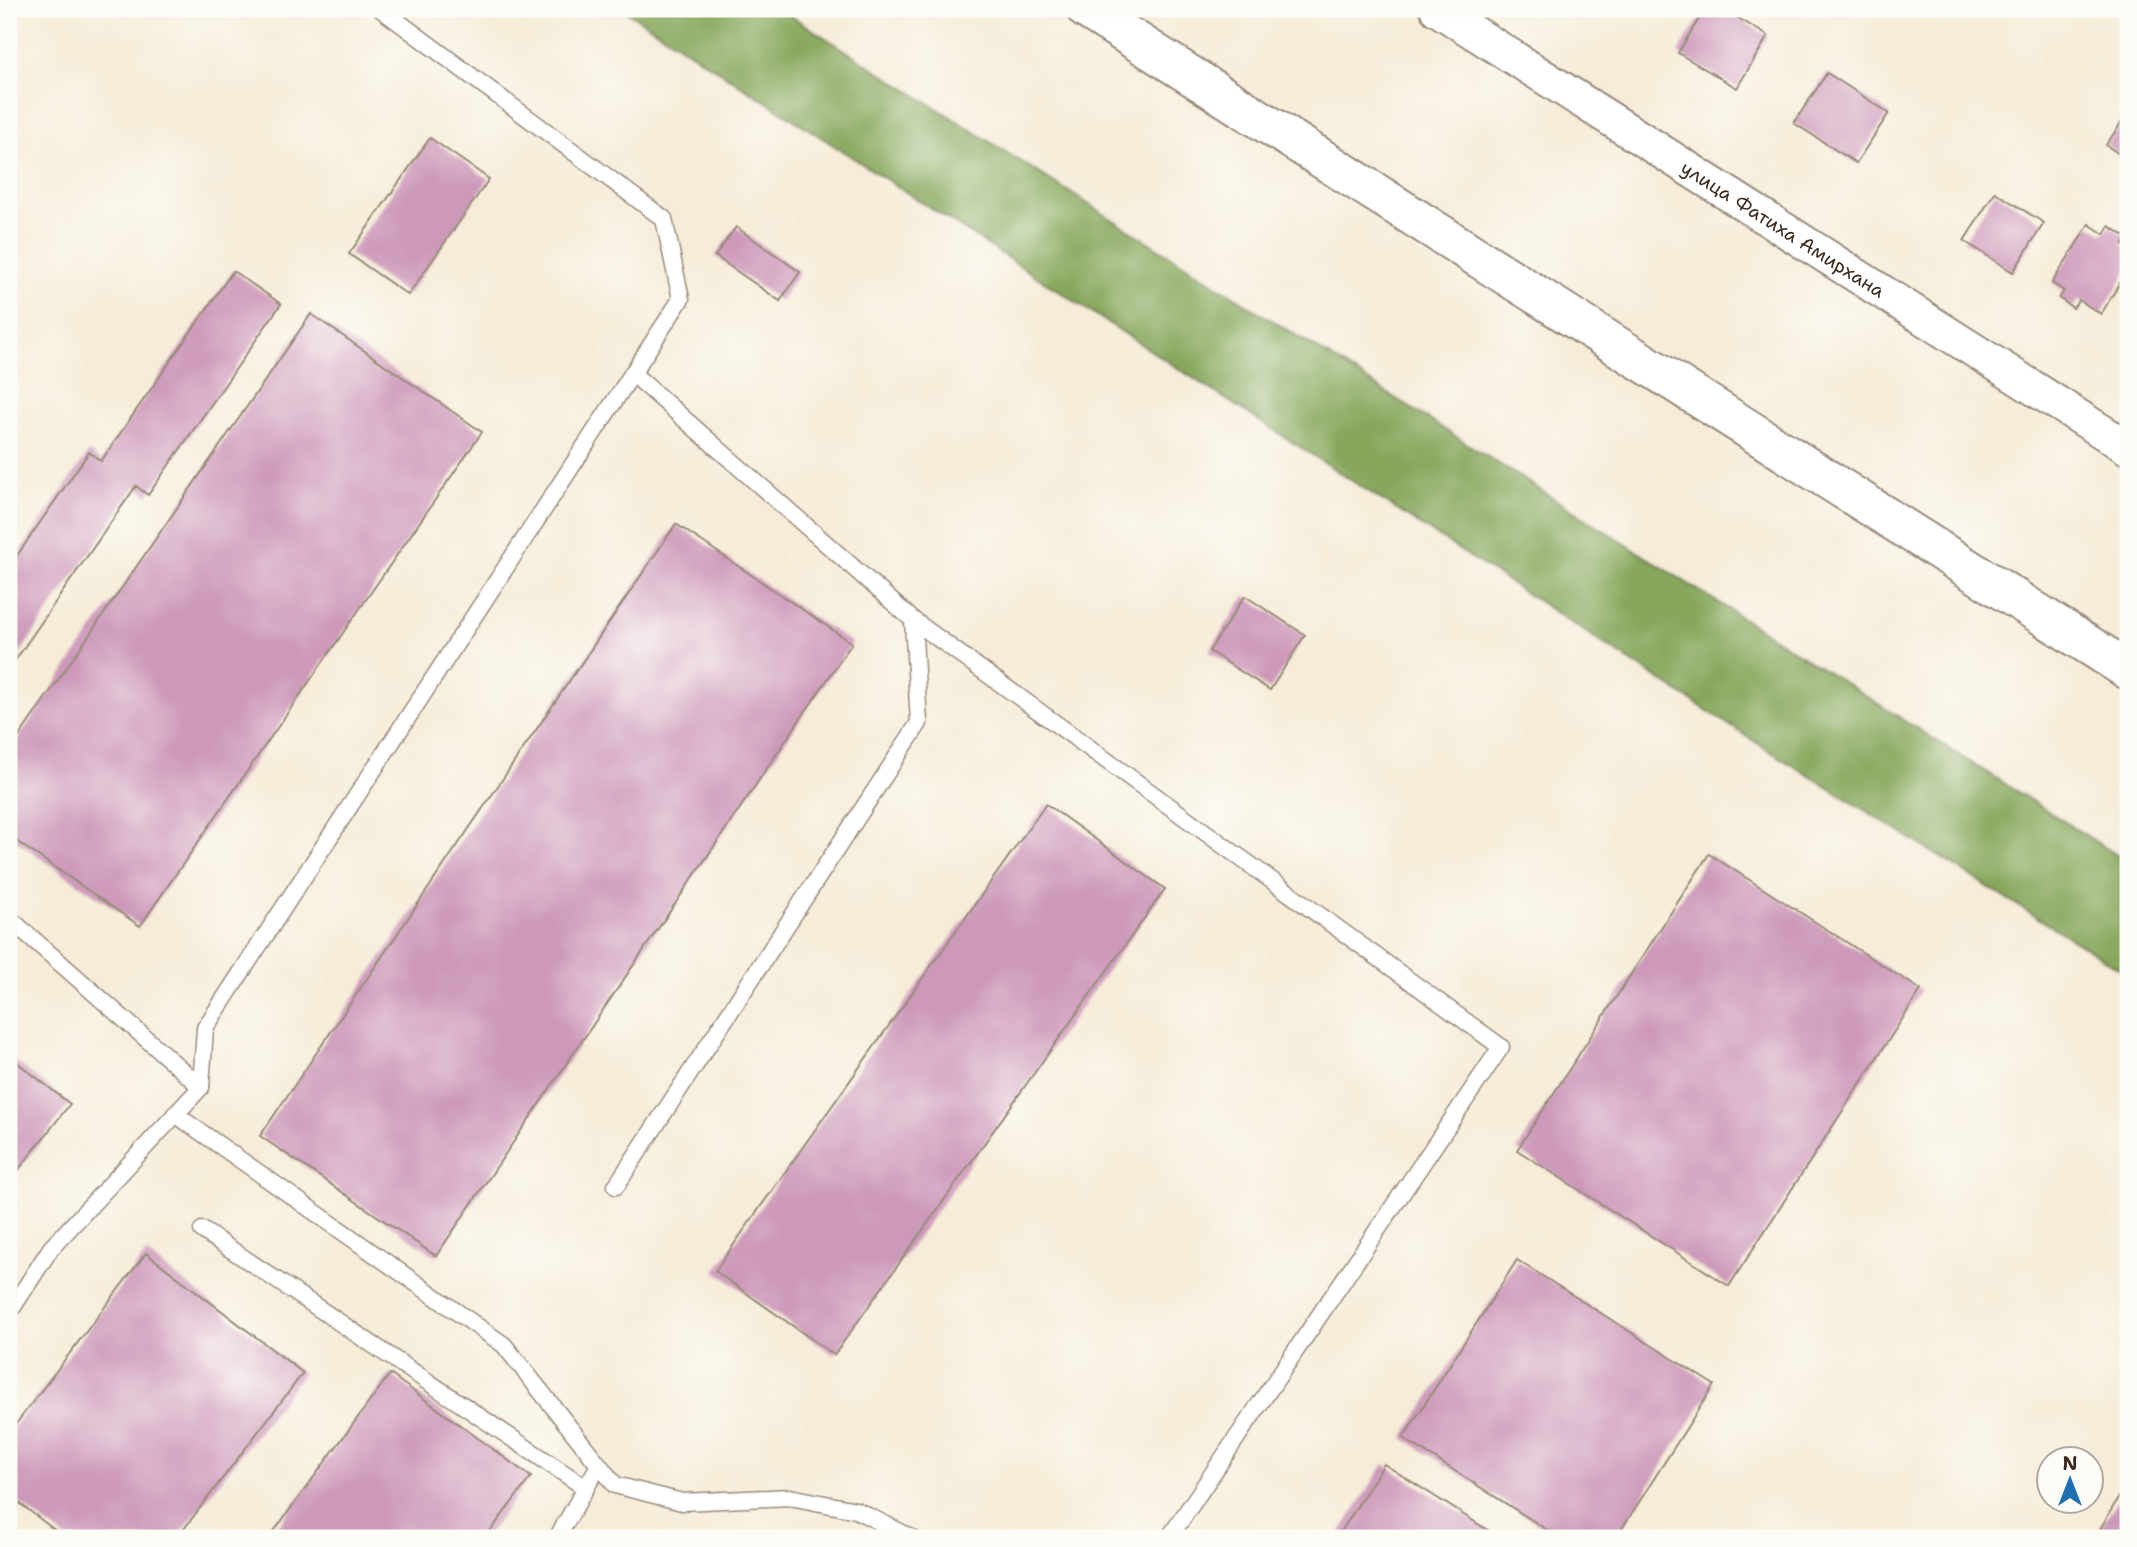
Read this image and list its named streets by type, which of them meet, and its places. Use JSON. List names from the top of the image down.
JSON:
{
  "streets": {
    "street": ["улица Фатиха Амирхана"]
  },
  "north": "top"
}
